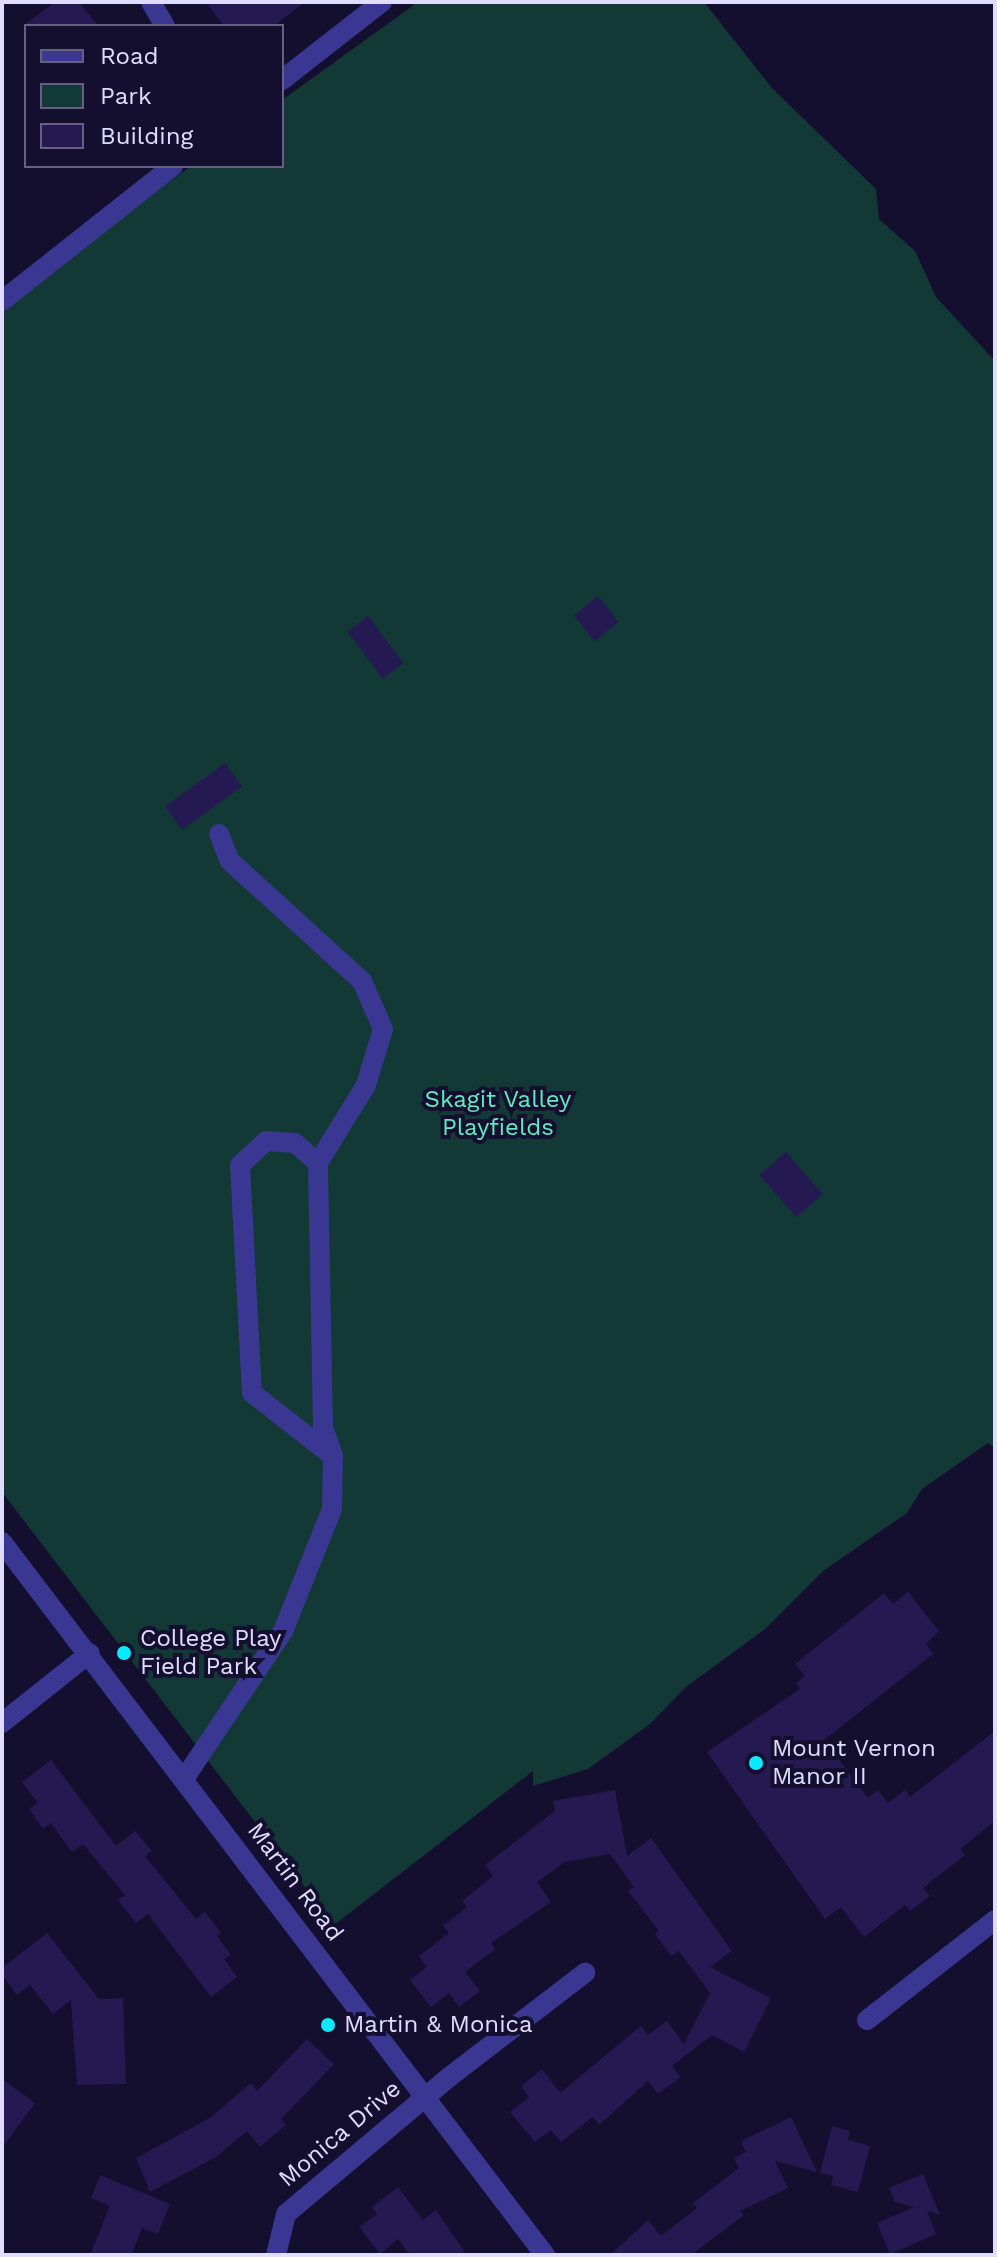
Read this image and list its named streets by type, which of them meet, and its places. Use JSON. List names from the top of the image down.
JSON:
{
  "streets": {
    "street": ["Martin Road", "Monica Drive"]
  },
  "crossings": [
    ["Martin Road", "Monica Drive"]
  ],
  "parks": ["Skagit Valley Playfields"],
  "places": ["College Play Field Park", "Mount Vernon Manor II", "Martin & Monica"],
  "legend": ["Road", "Park", "Building"]
}
